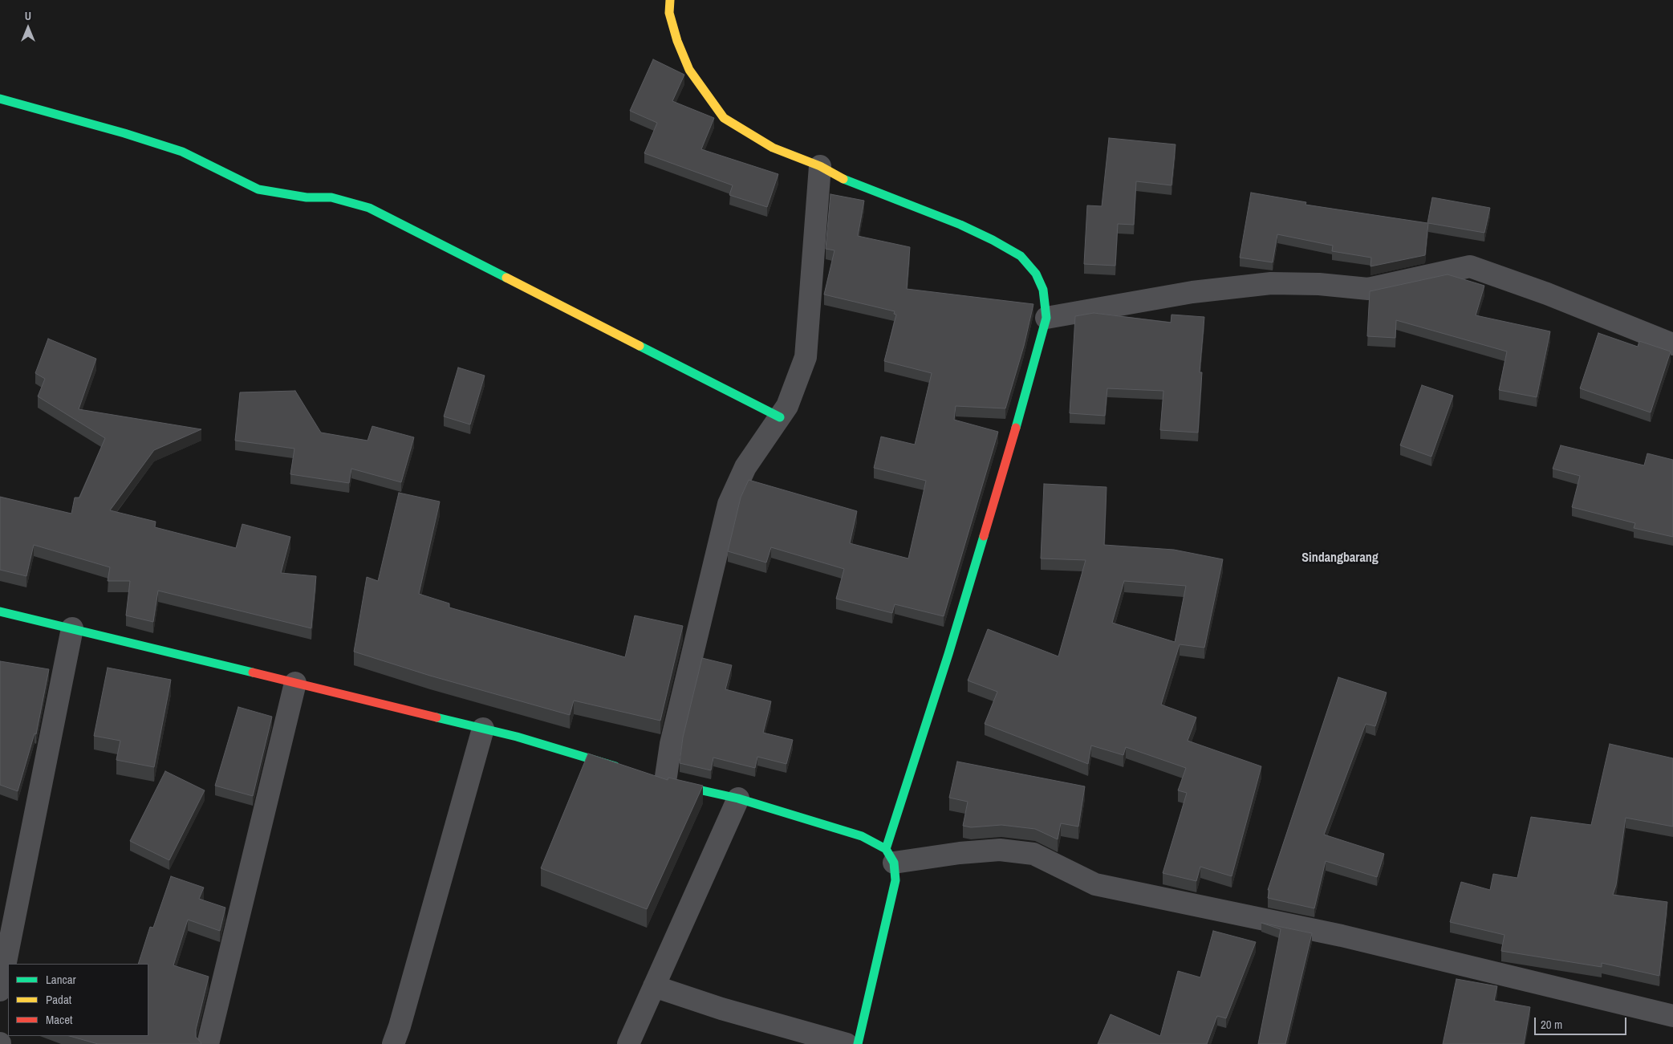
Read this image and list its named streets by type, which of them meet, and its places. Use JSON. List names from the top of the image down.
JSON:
{
  "districts": ["Sindangbarang"],
  "legend": ["Lancar", "Padat", "Macet"],
  "scale_bar": "20 m",
  "north": "top"
}
